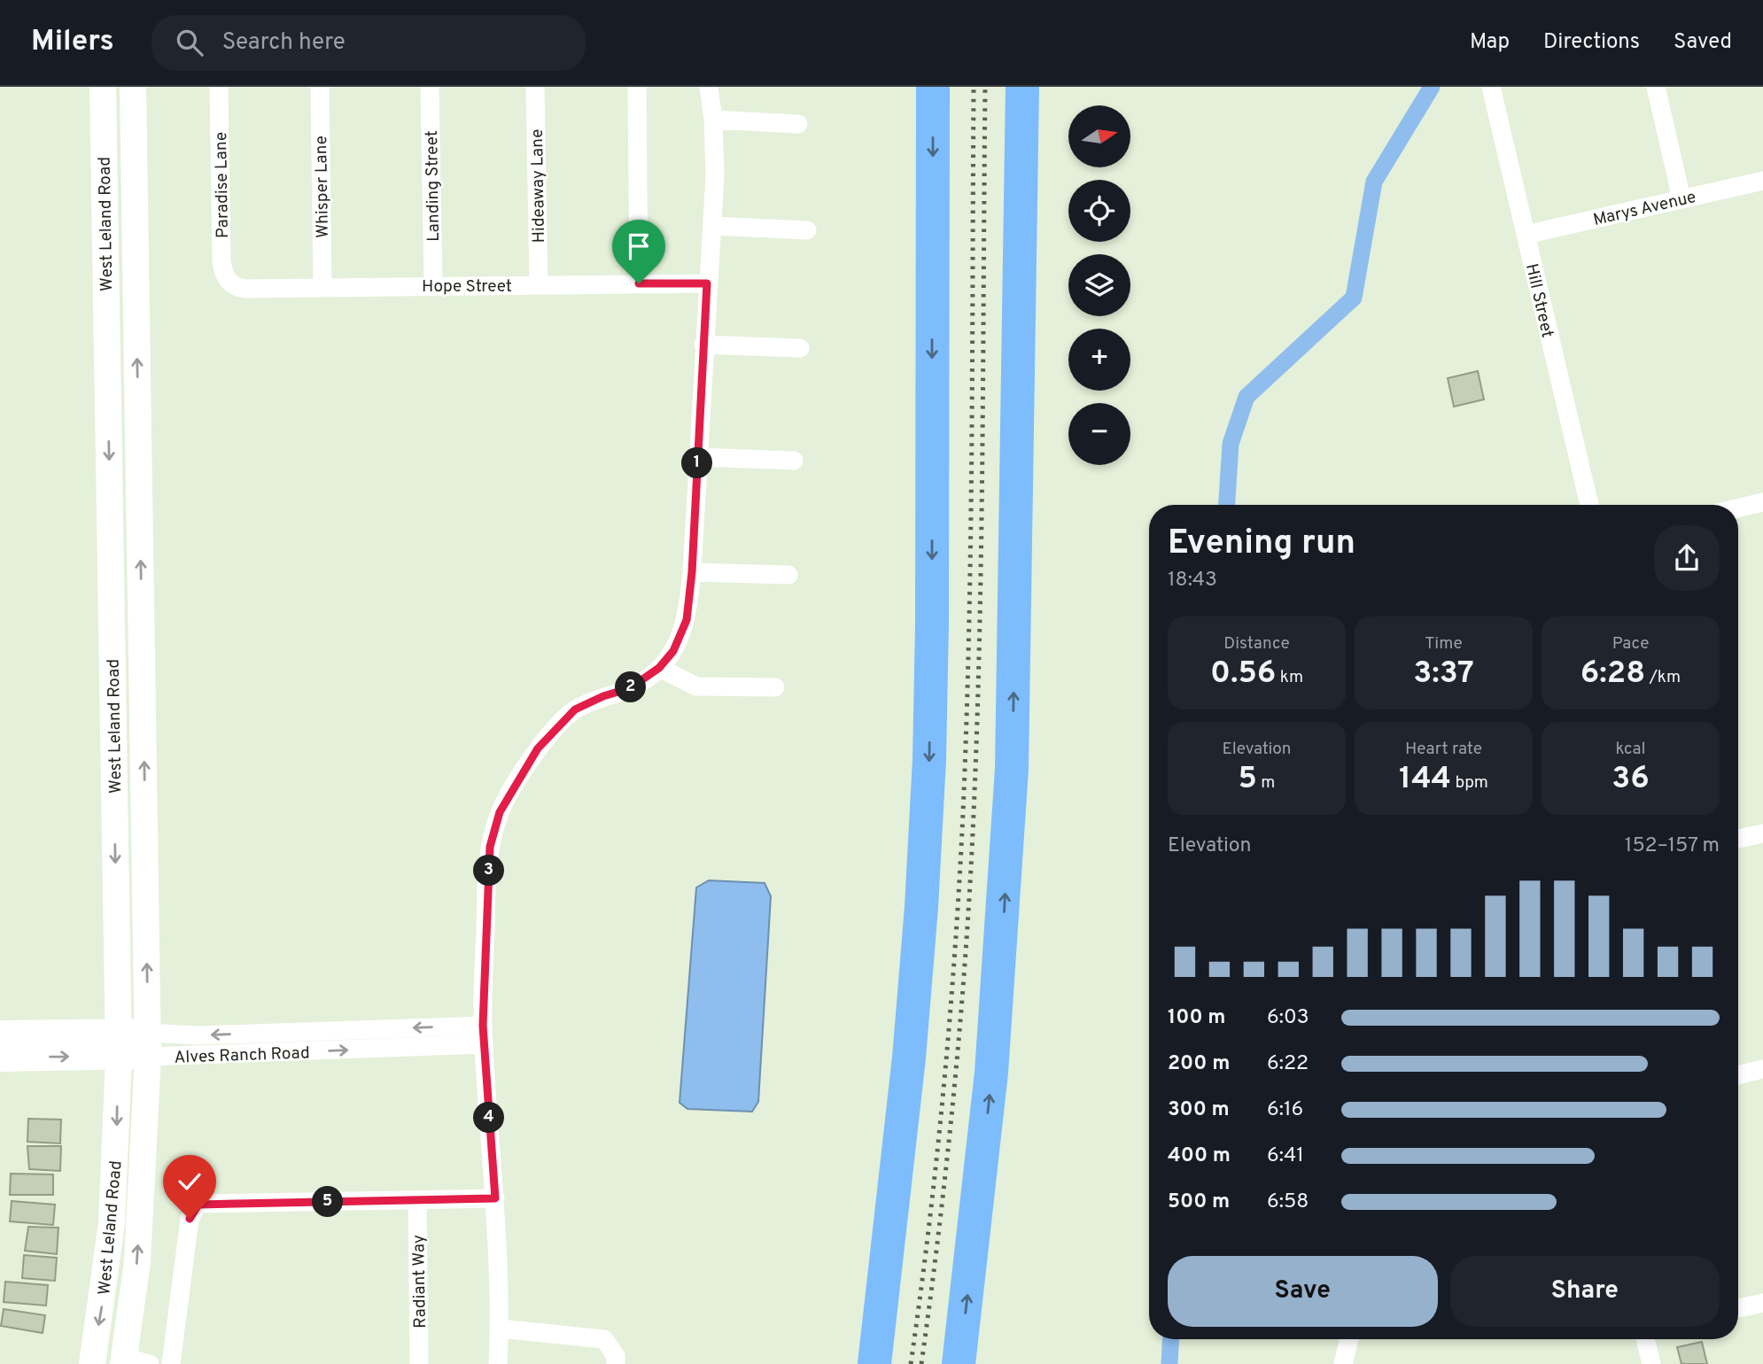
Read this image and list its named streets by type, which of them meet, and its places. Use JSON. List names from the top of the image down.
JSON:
{
  "streets": {
    "main road": ["West Leland Road", "Alves Ranch Road"],
    "street": [
      "Paradise Lane",
      "Landing Street",
      "Hideaway Lane",
      "Whisper Lane",
      "Marys Avenue",
      "Hope Street",
      "Hill Street",
      "Radiant Way"
    ]
  },
  "crossings": [
    ["Paradise Lane", "Hope Street"],
    ["Landing Street", "Hope Street"],
    ["Hideaway Lane", "Hope Street"],
    ["Whisper Lane", "Hope Street"],
    ["Marys Avenue", "Hill Street"],
    ["West Leland Road", "Alves Ranch Road"]
  ],
  "north": "right",
  "page": {
    "header": "Milers",
    "search": "Search here",
    "nav": ["Map", "Directions", "Saved"],
    "map_buttons": ["+", "−"],
    "pins": [
      "1",
      "2",
      "3",
      "4",
      "5"
    ],
    "heading": ["Evening run", "18:43"],
    "stats": [
      ["Distance", "0.56 km"],
      ["Time", "3:37"],
      ["Pace", "6:28 /km"],
      ["Elevation", "5 m"],
      ["Heart rate", "144 bpm"],
      ["kcal", "36"]
    ],
    "chart": ["Elevation", "152–157 m"],
    "list": [
      {
        "name": "100 m",
        "note": "6:03"
      },
      {
        "name": "200 m",
        "note": "6:22"
      },
      {
        "name": "300 m",
        "note": "6:16"
      },
      {
        "name": "400 m",
        "note": "6:41"
      },
      {
        "name": "500 m",
        "note": "6:58"
      }
    ],
    "buttons": ["Save", "Share"]
  }
}
